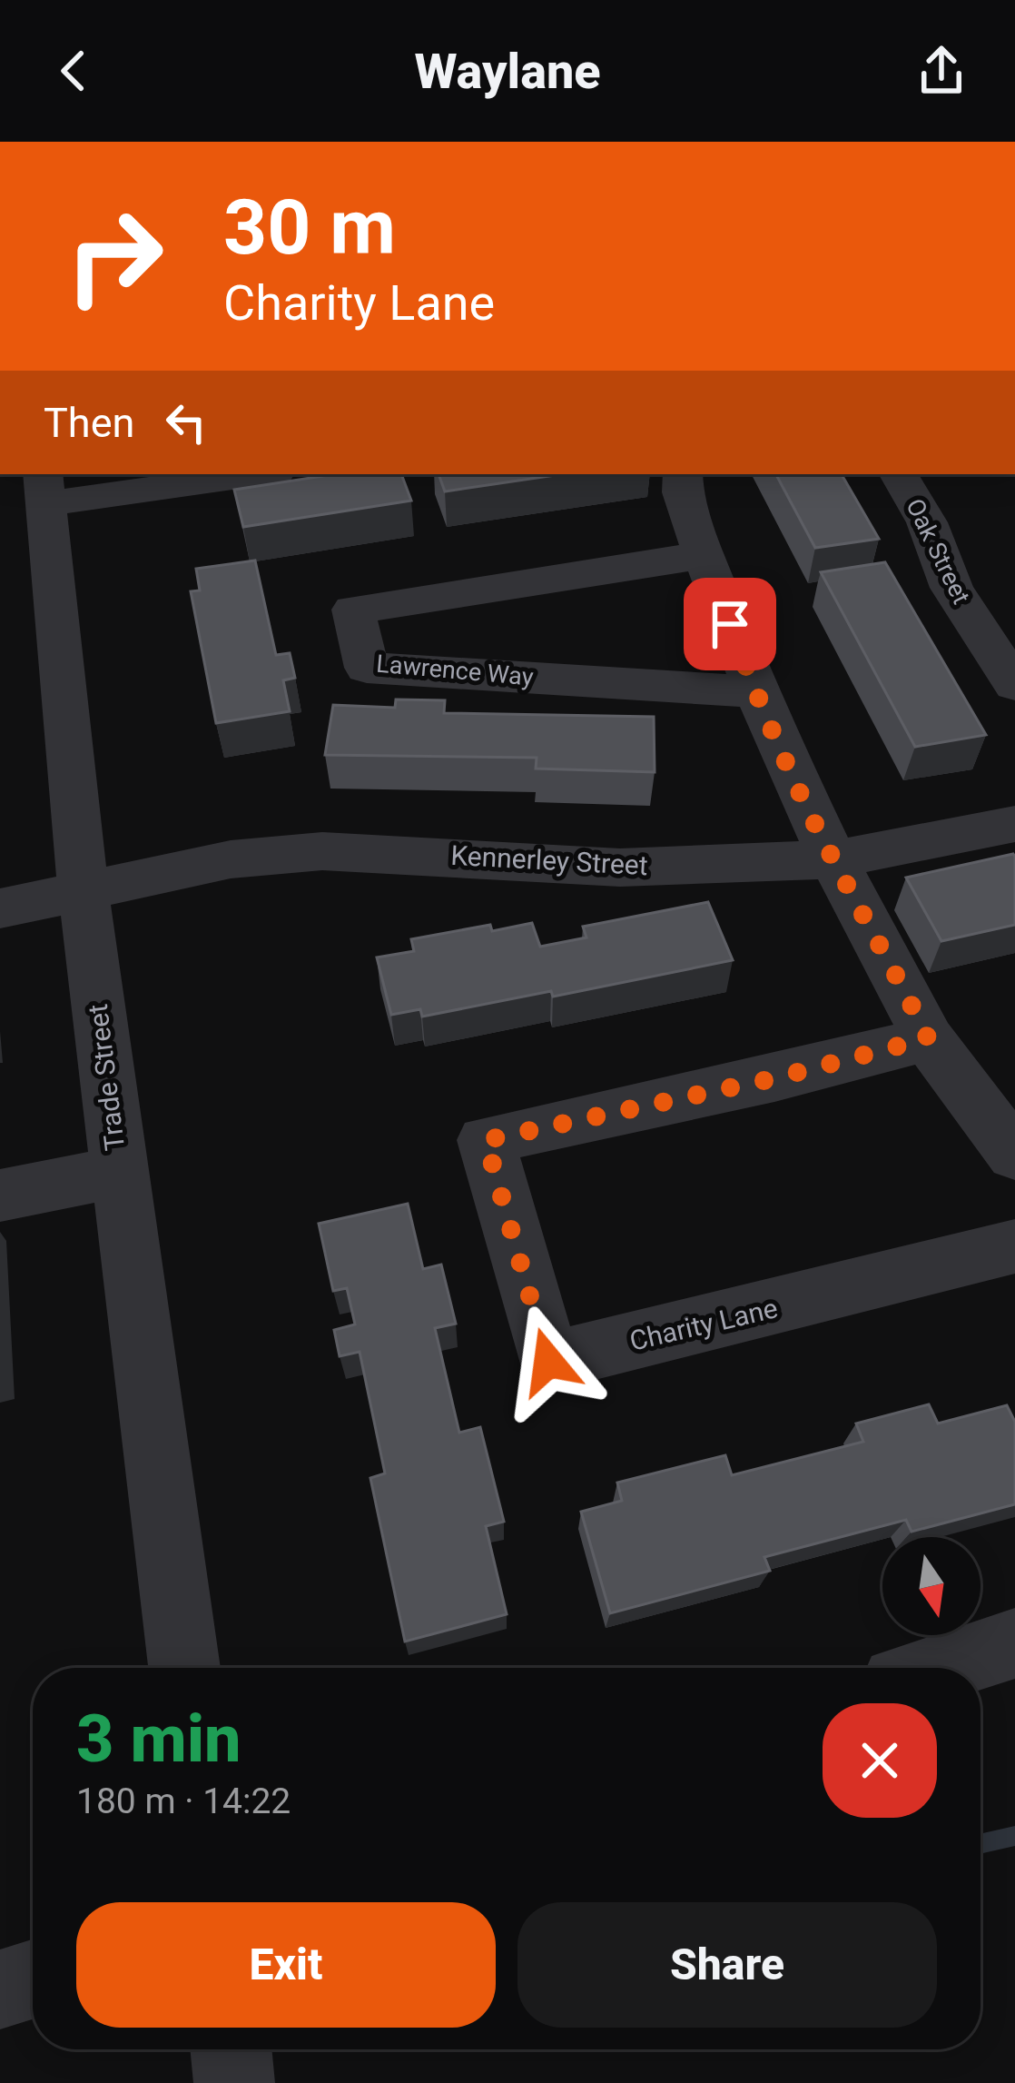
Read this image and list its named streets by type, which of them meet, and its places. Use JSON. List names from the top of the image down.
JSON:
{
  "streets": {
    "street": [
      "Oak Street",
      "Lawrence Way",
      "Kennerley Street",
      "Trade Street",
      "Charity Lane"
    ]
  },
  "crossings": [
    ["Kennerley Street", "Trade Street"]
  ],
  "north": "bottom",
  "page": {
    "header": "Waylane",
    "turn": ["30 m", "Charity Lane"],
    "then": "Then",
    "heading": ["3 min", "180 m · 14:22"],
    "buttons": ["Exit", "Share"]
  }
}
